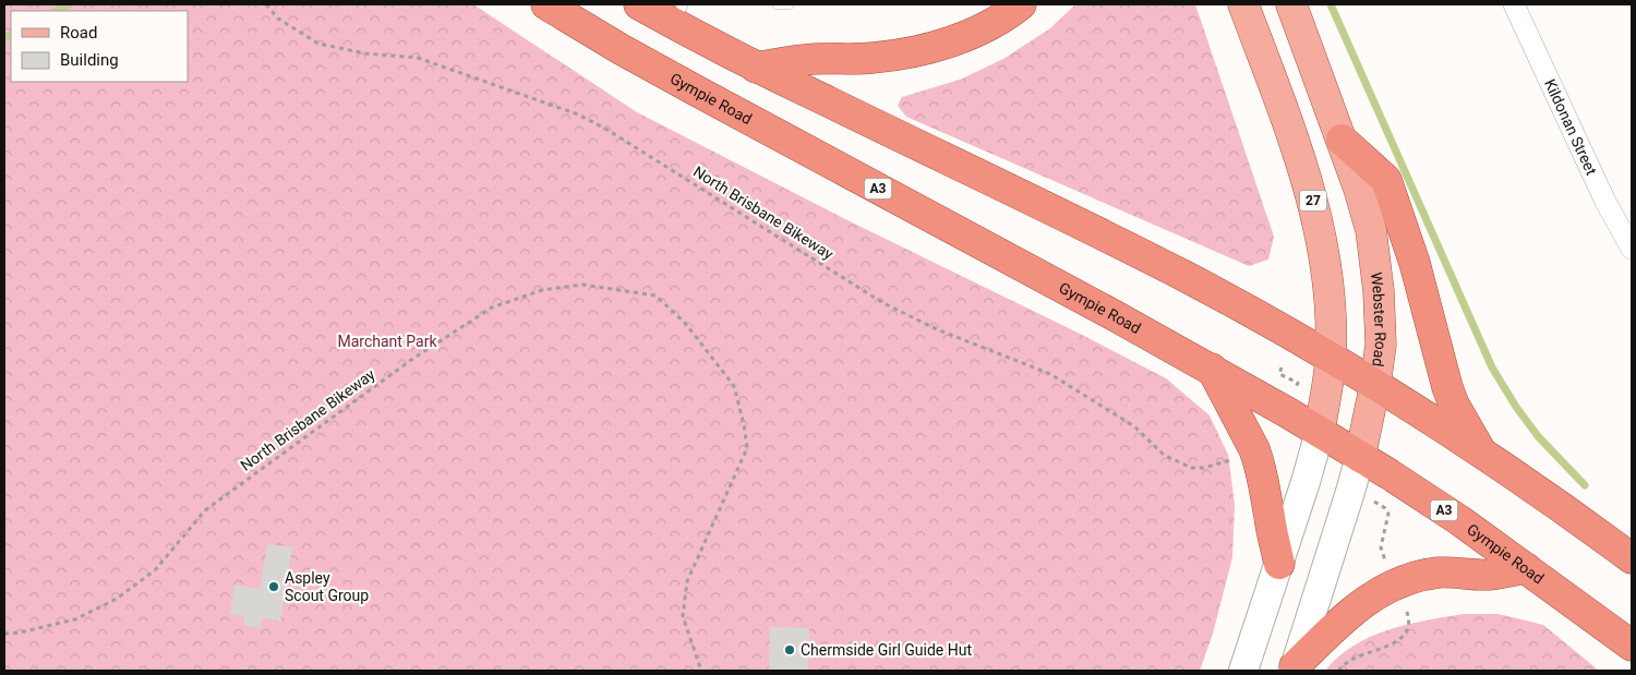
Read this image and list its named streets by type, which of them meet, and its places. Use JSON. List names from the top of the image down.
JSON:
{
  "streets": {
    "highway": ["Gympie Road", "A3"],
    "main road": ["27", "Webster Road"],
    "street": ["Kildonan Street"],
    "path": ["North Brisbane Bikeway"]
  },
  "crossings": [
    ["Gympie Road", "27"],
    ["Gympie Road", "Webster Road"]
  ],
  "parks": ["Marchant Park"],
  "places": ["Aspley Scout Group", "Chermside Girl Guide Hut"],
  "legend": ["Road", "Building"]
}
